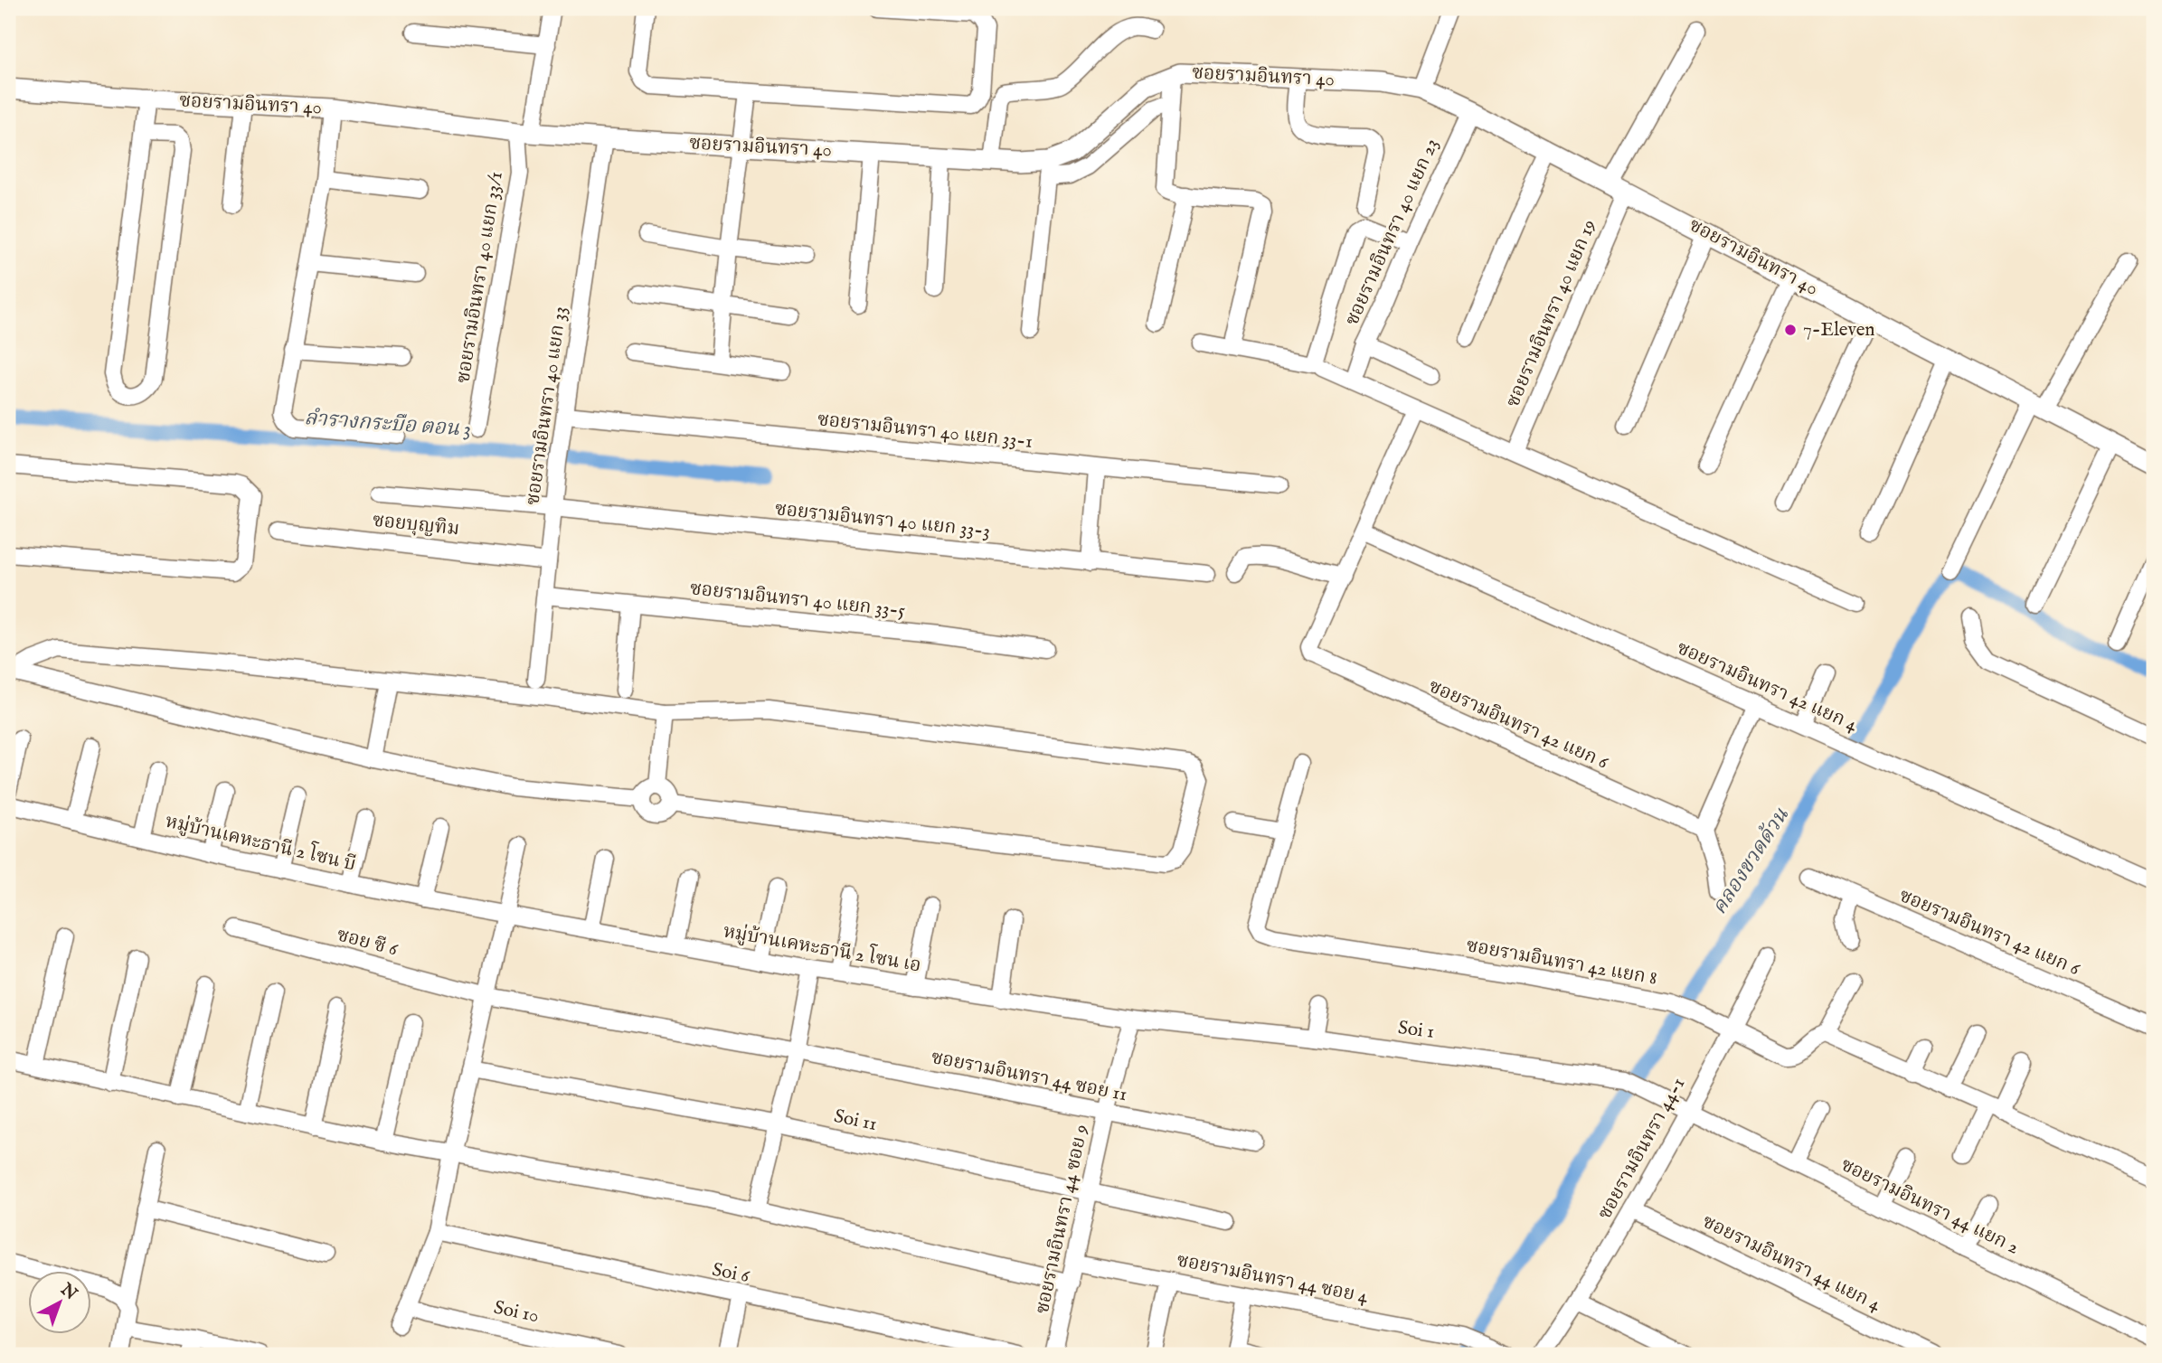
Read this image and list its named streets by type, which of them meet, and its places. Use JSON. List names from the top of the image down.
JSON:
{
  "streets": {
    "street": [
      "ซอยรามอินทรา 40",
      "ซอยรามอินทรา 40 แยก 23",
      "ซอยรามอินทรา 40 แยก 33/1",
      "ซอยรามอินทรา 40 แยก 19",
      "ซอยรามอินทรา 40 แยก 33",
      "ซอยรามอินทรา 40 แยก 33-1",
      "ซอยรามอินทรา 40 แยก 33-3",
      "ซอยบุญทิม",
      "ซอยรามอินทรา 40 แยก 33-5",
      "ซอยรามอินทรา 42 แยก 4",
      "ซอยรามอินทรา 42 แยก 6",
      "หมู่บ้านเคหะธานี 2 โซน บี",
      "ซอย ซี 6",
      "หมู่บ้านเคหะธานี 2 โซน เอ",
      "ซอยรามอินทรา 42 แยก 8",
      "Soi 1",
      "ซอยรามอินทรา 44 ซอย 11",
      "Soi 11",
      "ซอยรามอินทรา 44-1",
      "ซอยรามอินทรา 44 แยก 2",
      "ซอยรามอินทรา 44 ซอย 9",
      "ซอยรามอินทรา 44 แยก 4",
      "Soi 6",
      "ซอยรามอินทรา 44 ซอย 4",
      "Soi 10"
    ]
  },
  "crossings": [
    ["ซอยรามอินทรา 40", "ซอยรามอินทรา 40 แยก 23"],
    ["ซอยรามอินทรา 40", "ซอยรามอินทรา 40 แยก 33/1"],
    ["ซอยรามอินทรา 40", "ซอยรามอินทรา 40 แยก 19"],
    ["ซอยรามอินทรา 40", "ซอยรามอินทรา 40 แยก 33"],
    ["ซอยรามอินทรา 40 แยก 33", "ซอยรามอินทรา 40 แยก 33-1"],
    ["ซอยรามอินทรา 40 แยก 33", "ซอยรามอินทรา 40 แยก 33-3"],
    ["ซอยรามอินทรา 40 แยก 33", "ซอยบุญทิม"],
    ["ซอยรามอินทรา 40 แยก 33", "ซอยรามอินทรา 40 แยก 33-5"],
    ["หมู่บ้านเคหะธานี 2 โซน บี", "หมู่บ้านเคหะธานี 2 โซน เอ"],
    ["ซอย ซี 6", "ซอยรามอินทรา 44 ซอย 11"],
    ["หมู่บ้านเคหะธานี 2 โซน เอ", "Soi 1"],
    ["หมู่บ้านเคหะธานี 2 โซน เอ", "ซอยรามอินทรา 44 ซอย 9"],
    ["ซอยรามอินทรา 42 แยก 8", "ซอยรามอินทรา 44-1"],
    ["Soi 1", "ซอยรามอินทรา 44-1"],
    ["Soi 1", "ซอยรามอินทรา 44 แยก 2"],
    ["Soi 1", "ซอยรามอินทรา 44 ซอย 9"],
    ["ซอยรามอินทรา 44 ซอย 11", "ซอยรามอินทรา 44 ซอย 9"],
    ["Soi 11", "ซอยรามอินทรา 44 ซอย 9"],
    ["ซอยรามอินทรา 44-1", "ซอยรามอินทรา 44 แยก 2"],
    ["ซอยรามอินทรา 44-1", "ซอยรามอินทรา 44 แยก 4"],
    ["ซอยรามอินทรา 44 ซอย 9", "ซอยรามอินทรา 44 ซอย 4"]
  ],
  "water": ["ลำรางกระบือ ตอน 3", "คลองขวดด้วน"],
  "places": ["7-Eleven"],
  "north": "top right"
}
